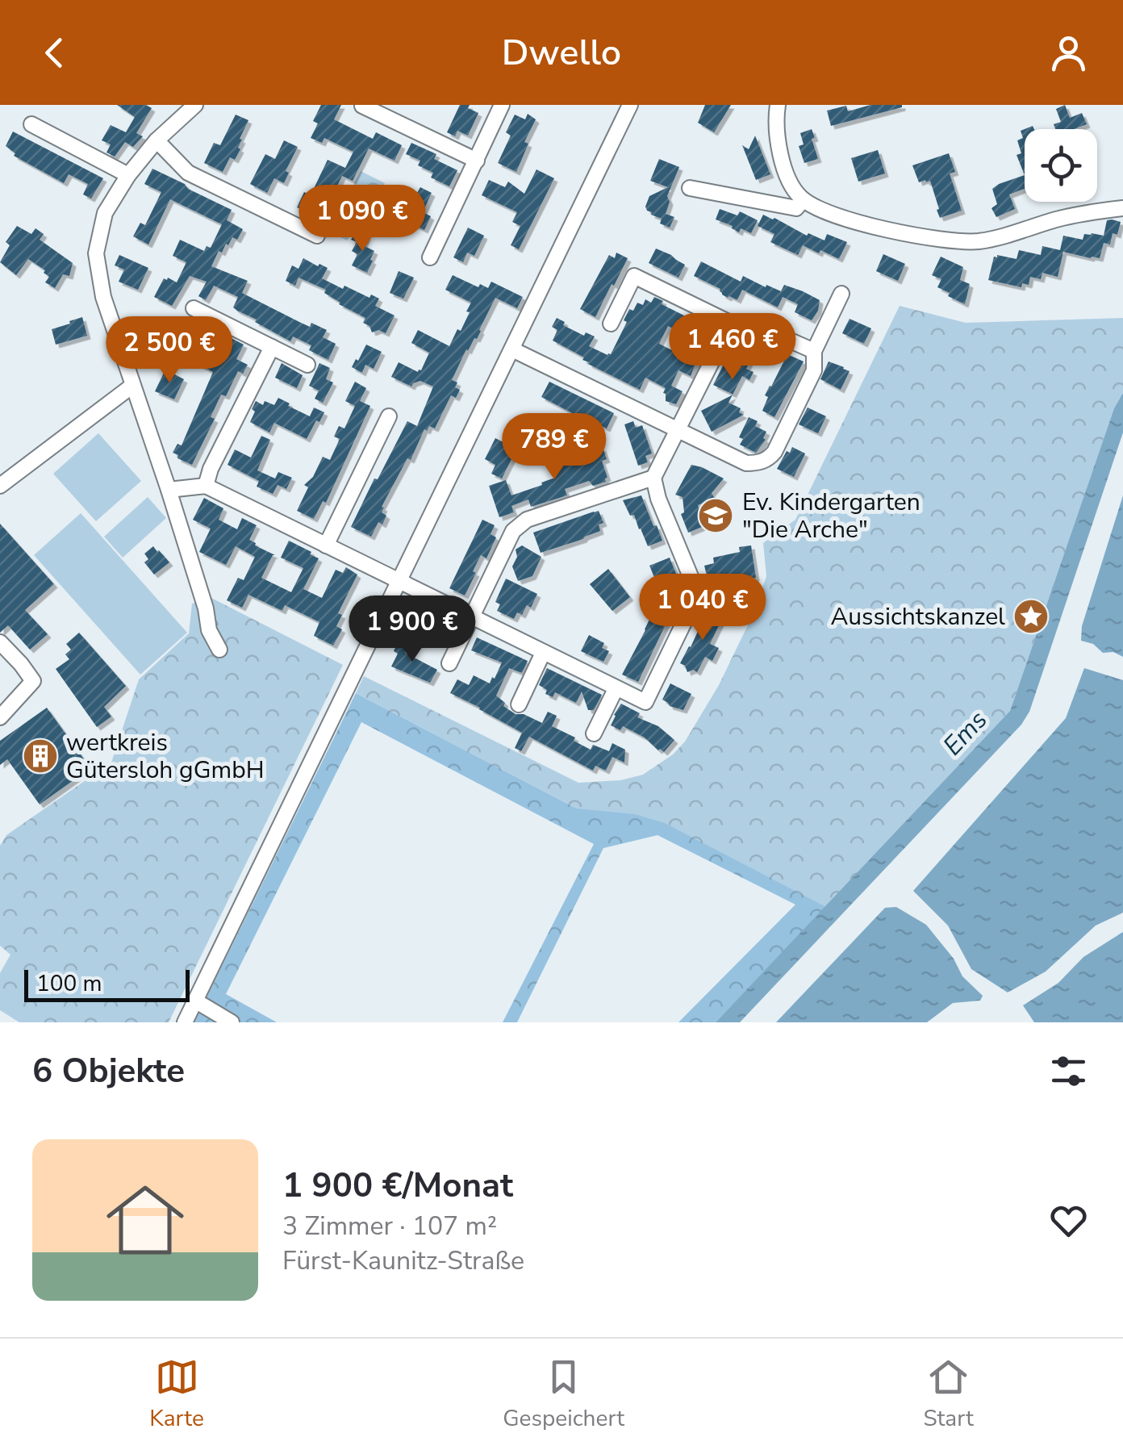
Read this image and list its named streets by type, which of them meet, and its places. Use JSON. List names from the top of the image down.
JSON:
{
  "water": ["Ems"],
  "places": {
    "school or university": ["Ev. Kindergarten \"Die Arche\""],
    "place": ["Aussichtskanzel"],
    "building": ["wertkreis Gütersloh gGmbH"]
  },
  "scale_bar": "100 m",
  "page": {
    "header": "Dwello",
    "price": [
      "1 090 €",
      "1 460 €",
      "2 500 €",
      "789 €",
      "1 040 €",
      "1 900 €"
    ],
    "scale": "100 m",
    "heading": "6 Objekte",
    "list": [
      {
        "name": "1 900 €/Monat",
        "note": "3 Zimmer · 107 m² · Fürst-Kaunitz-Straße"
      }
    ],
    "tabs": ["Karte", "Gespeichert", "Start"]
  }
}
